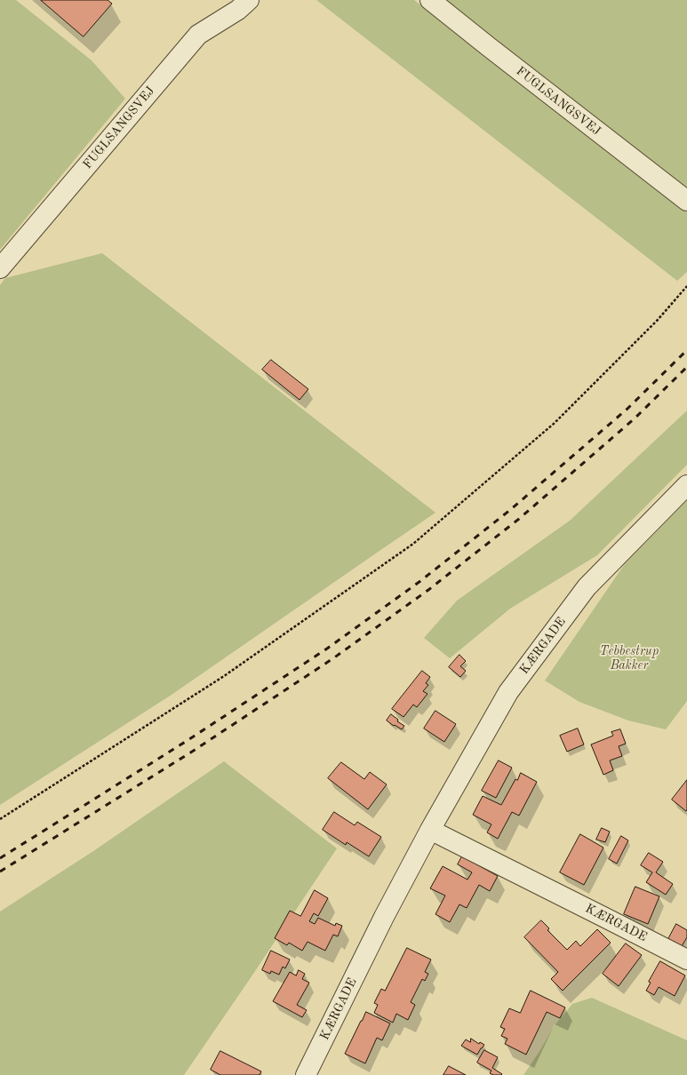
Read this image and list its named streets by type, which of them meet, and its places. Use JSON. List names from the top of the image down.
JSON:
{
  "streets": {
    "street": ["FUGLSANGSVEJ", "KÆRGADE"]
  },
  "parks": ["Tebbestrup Bakker"]
}
